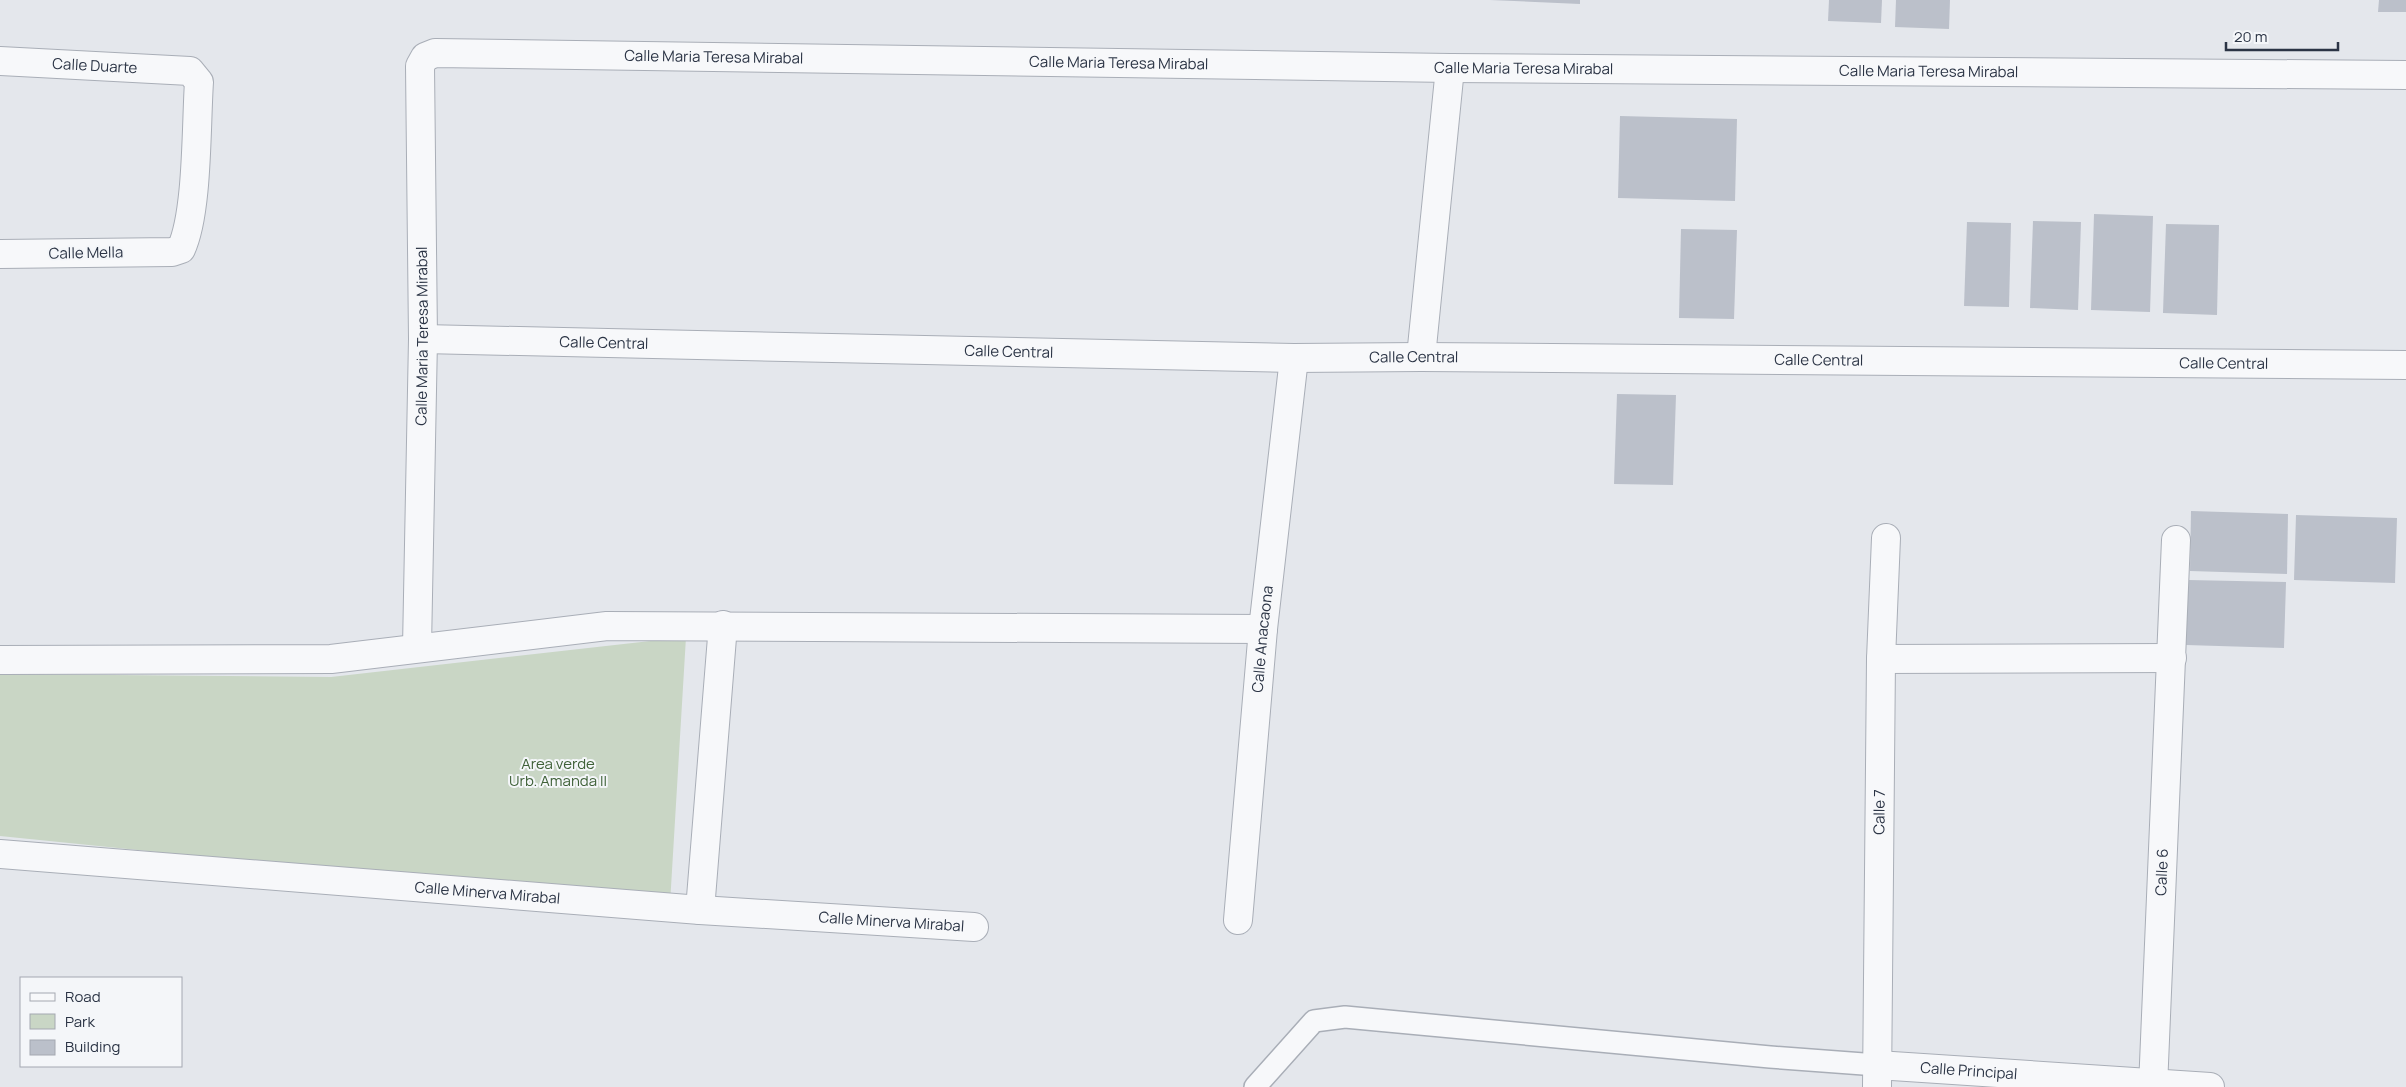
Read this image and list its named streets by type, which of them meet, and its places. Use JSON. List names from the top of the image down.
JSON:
{
  "streets": {
    "street": [
      "Calle Maria Teresa Mirabal",
      "Calle Duarte",
      "Calle Mella",
      "Calle Central",
      "Calle Anacaona",
      "Calle 7",
      "Calle 6",
      "Calle Minerva Mirabal",
      "Calle Principal"
    ]
  },
  "crossings": [
    ["Calle Maria Teresa Mirabal", "Calle Central"],
    ["Calle Duarte", "Calle Mella"],
    ["Calle Central", "Calle Anacaona"],
    ["Calle 7", "Calle Principal"],
    ["Calle 6", "Calle Principal"]
  ],
  "parks": ["Area verde Urb. Amanda II"],
  "legend": ["Road", "Park", "Building"],
  "scale_bar": "20 m"
}
